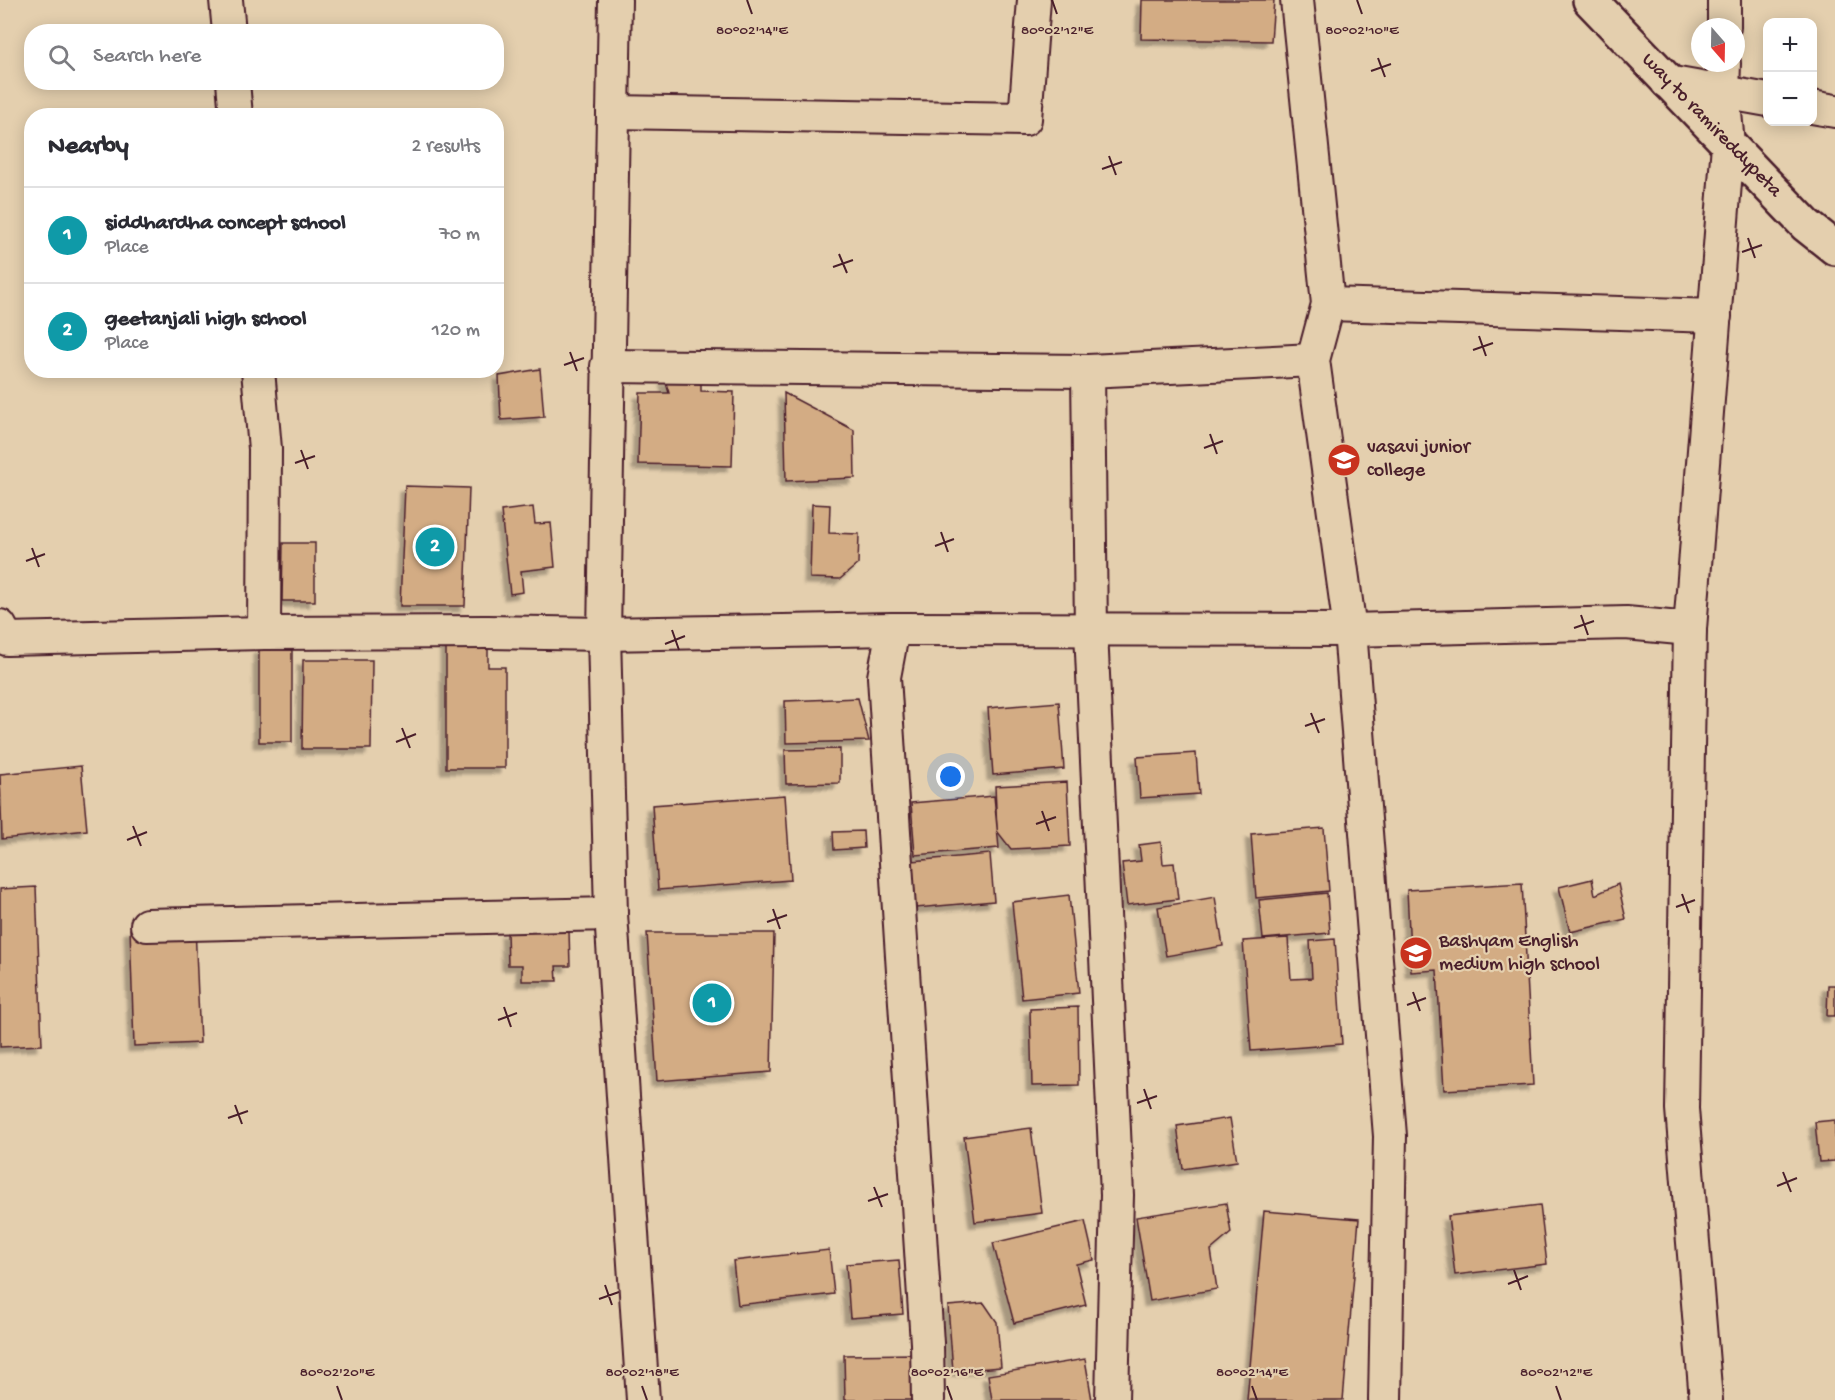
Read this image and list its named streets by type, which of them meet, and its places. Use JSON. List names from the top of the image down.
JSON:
{
  "streets": {
    "street": ["way to ramireddypeta"]
  },
  "places": {
    "school or university": ["vasavi junior college", "Bashyam English medium high school"]
  },
  "north": "bottom",
  "page": {
    "map_buttons": ["+", "−"],
    "search": "Search here",
    "heading": ["Nearby", "2 results"],
    "list": [
      {
        "mark": "1",
        "name": "siddhardha concept school",
        "note": "Place",
        "value": "70 m"
      },
      {
        "mark": "2",
        "name": "geetanjali high school",
        "note": "Place",
        "value": "120 m"
      }
    ],
    "pins": ["2", "1"]
  },
  "coordinates": [
    "80°02'14\"E",
    "80°02'12\"E",
    "80°02'10\"E",
    "80°02'20\"E",
    "80°02'18\"E",
    "80°02'16\"E"
  ]
}
